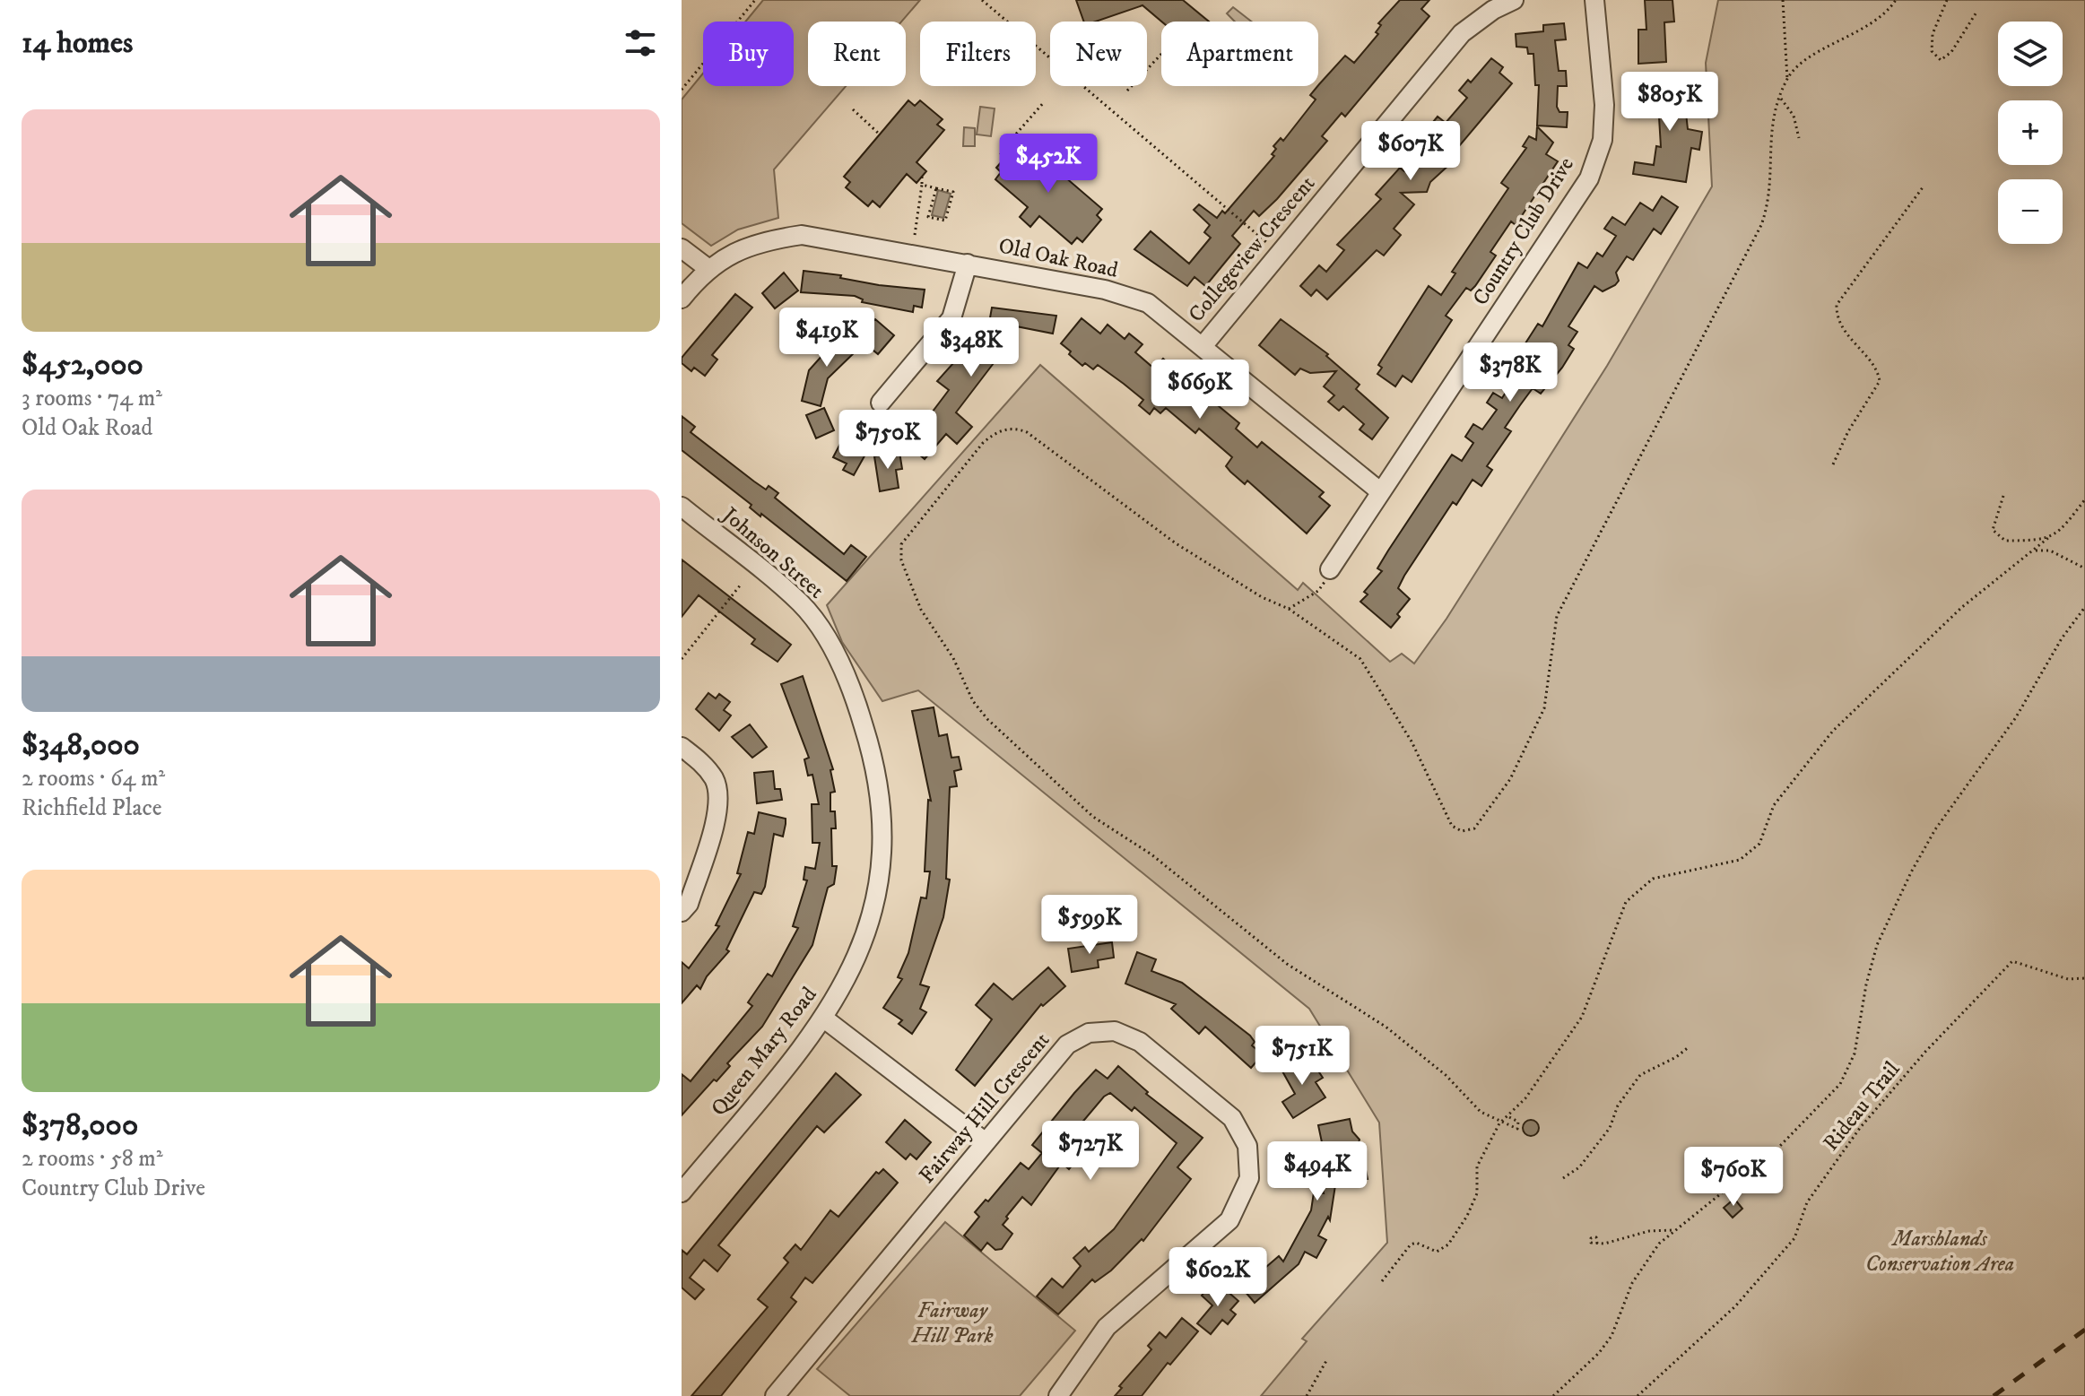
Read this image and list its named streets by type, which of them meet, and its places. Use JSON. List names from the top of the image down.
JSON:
{
  "streets": {
    "street": [
      "Country Club Drive",
      "Collegeview Crescent",
      "Old Oak Road",
      "Johnson Street",
      "Queen Mary Road",
      "Fairway Hill Crescent"
    ],
    "path": ["Rideau Trail"]
  },
  "crossings": [
    ["Country Club Drive", "Old Oak Road"],
    ["Collegeview Crescent", "Old Oak Road"],
    ["Johnson Street", "Queen Mary Road"]
  ],
  "parks": ["Marshlands Conservation Area", "Fairway Hill Park"],
  "page": {
    "heading": "14 homes",
    "map_buttons": ["+", "−"],
    "chip": [
      "Buy",
      "Rent",
      "Filters",
      "New",
      "Apartment"
    ],
    "price": [
      "$805K",
      "$607K",
      "$452K",
      "$419K",
      "$348K",
      "$378K",
      "$669K",
      "$750K",
      "$599K",
      "$751K",
      "$727K",
      "$494K",
      "$760K",
      "$602K"
    ],
    "list": [
      {
        "name": "$452,000",
        "note": "3 rooms · 74 m² · Old Oak Road"
      },
      {
        "name": "$348,000",
        "note": "2 rooms · 64 m² · Richfield Place"
      },
      {
        "name": "$378,000",
        "note": "2 rooms · 58 m² · Country Club Drive"
      }
    ]
  }
}
